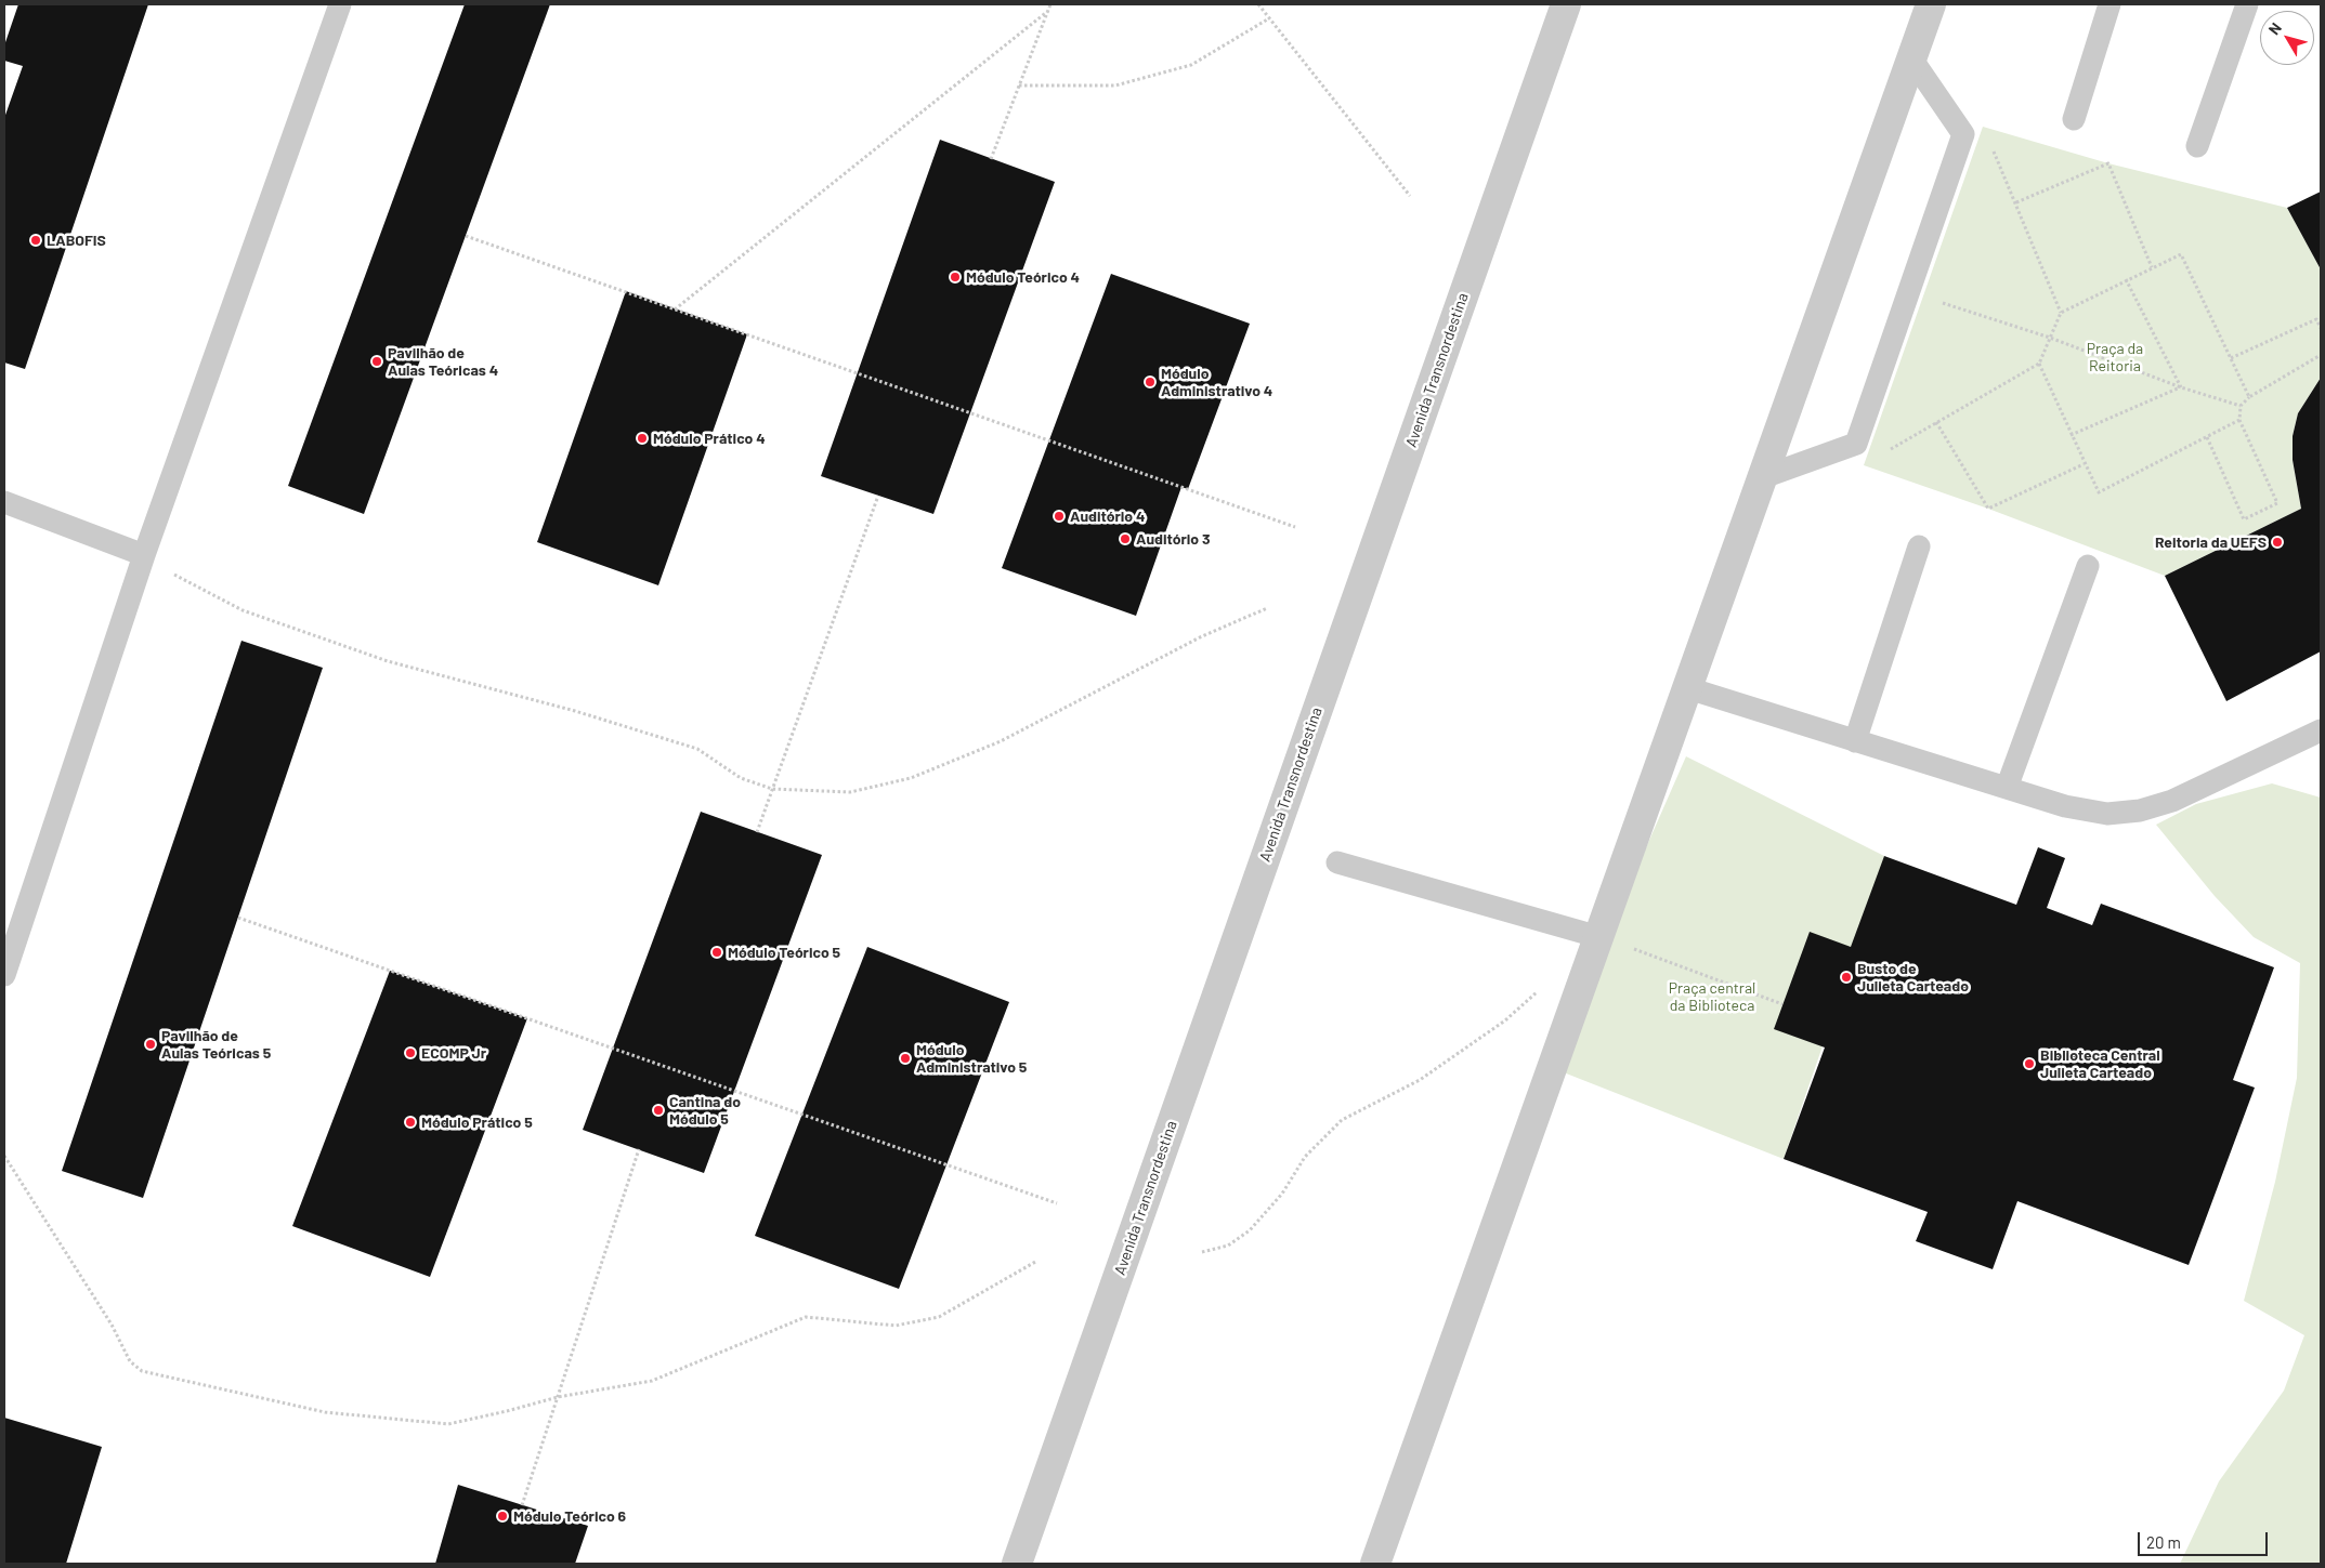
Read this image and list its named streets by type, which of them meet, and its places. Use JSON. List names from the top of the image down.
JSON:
{
  "streets": {
    "street": ["Avenida Transnordestina"]
  },
  "parks": ["Praça da Reitoria", "Praça central da Biblioteca"],
  "places": [
    "LABOFIS",
    "Módulo Teórico 4",
    "Pavilhão de Aulas Teóricas 4",
    "Módulo Administrativo 4",
    "Módulo Prático 4",
    "Auditório 4",
    "Auditório 3",
    "Reitoria da UEFS",
    "Módulo Teórico 5",
    "Busto de Julieta Carteado",
    "Pavilhão de Aulas Teóricas 5",
    "ECOMP Jr",
    "Módulo Administrativo 5",
    "Biblioteca Central Julieta Carteado",
    "Cantina do Módulo 5",
    "Módulo Prático 5",
    "Módulo Teórico 6"
  ],
  "scale_bar": "20 m",
  "north": "top left"
}
